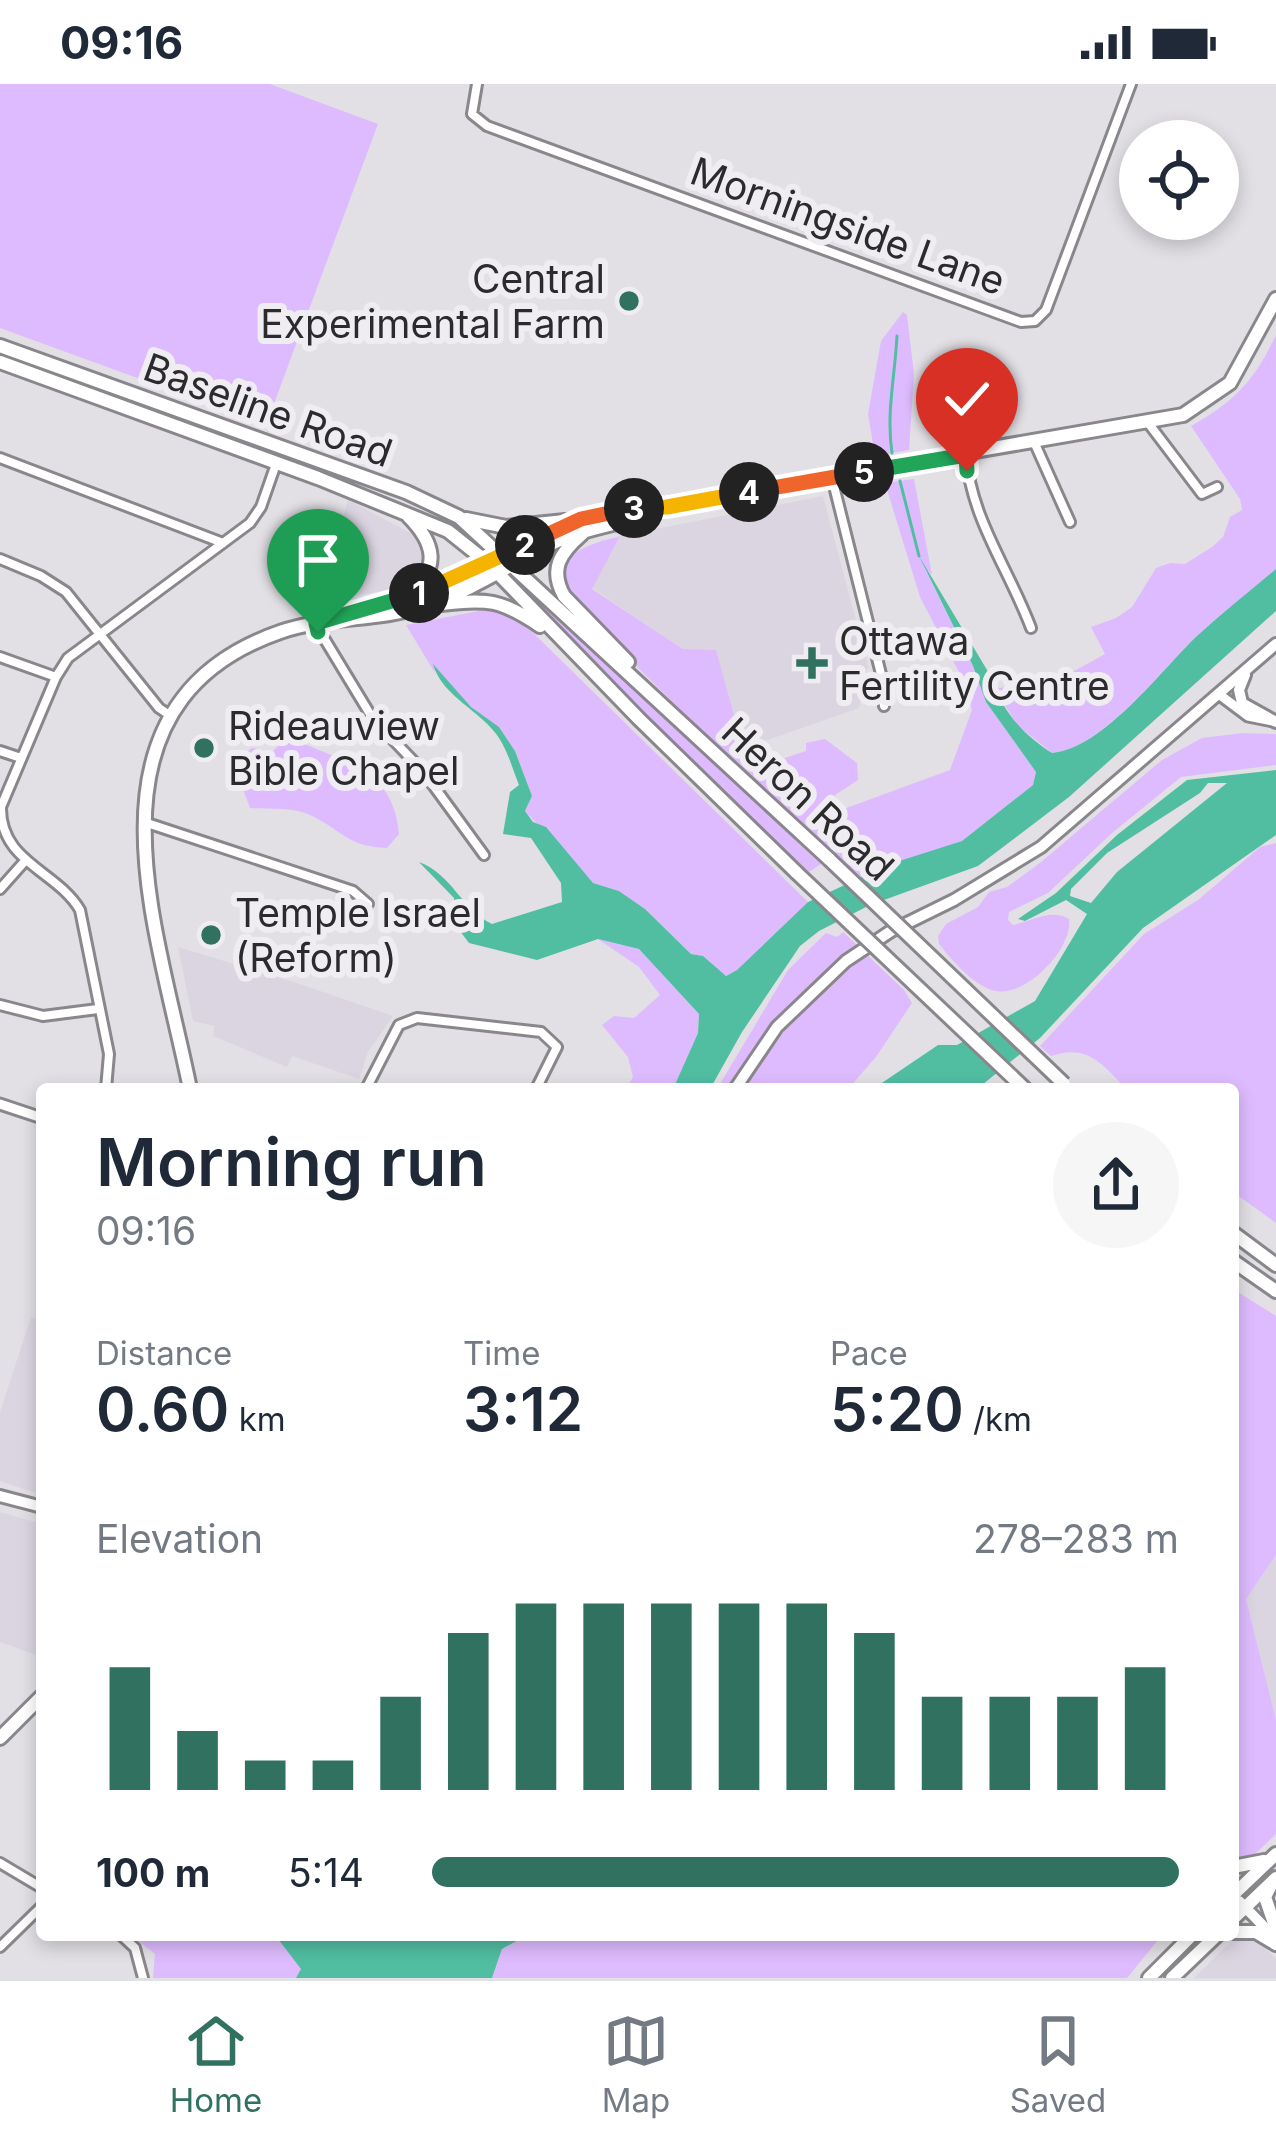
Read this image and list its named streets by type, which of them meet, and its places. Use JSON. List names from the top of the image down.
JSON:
{
  "streets": {
    "main road": ["Baseline Road", "Heron Road"],
    "street": ["Morningside Lane"]
  },
  "crossings": [
    ["Baseline Road", "Heron Road"]
  ],
  "places": {
    "other": ["Central Experimental Farm", "Rideauview Bible Chapel", "Temple Israel (Reform)"],
    "health": ["Ottawa Fertility Centre"]
  },
  "page": {
    "status": "09:16",
    "pins": [
      "5",
      "4",
      "3",
      "2",
      "1"
    ],
    "heading": ["Morning run", "09:16"],
    "stats": [
      ["Distance", "0.60 km"],
      ["Time", "3:12"],
      ["Pace", "5:20 /km"]
    ],
    "chart": ["Elevation", "278–283 m"],
    "list": [
      {
        "name": "100 m",
        "note": "5:14"
      }
    ],
    "tabs": ["Home", "Map", "Saved"]
  }
}
